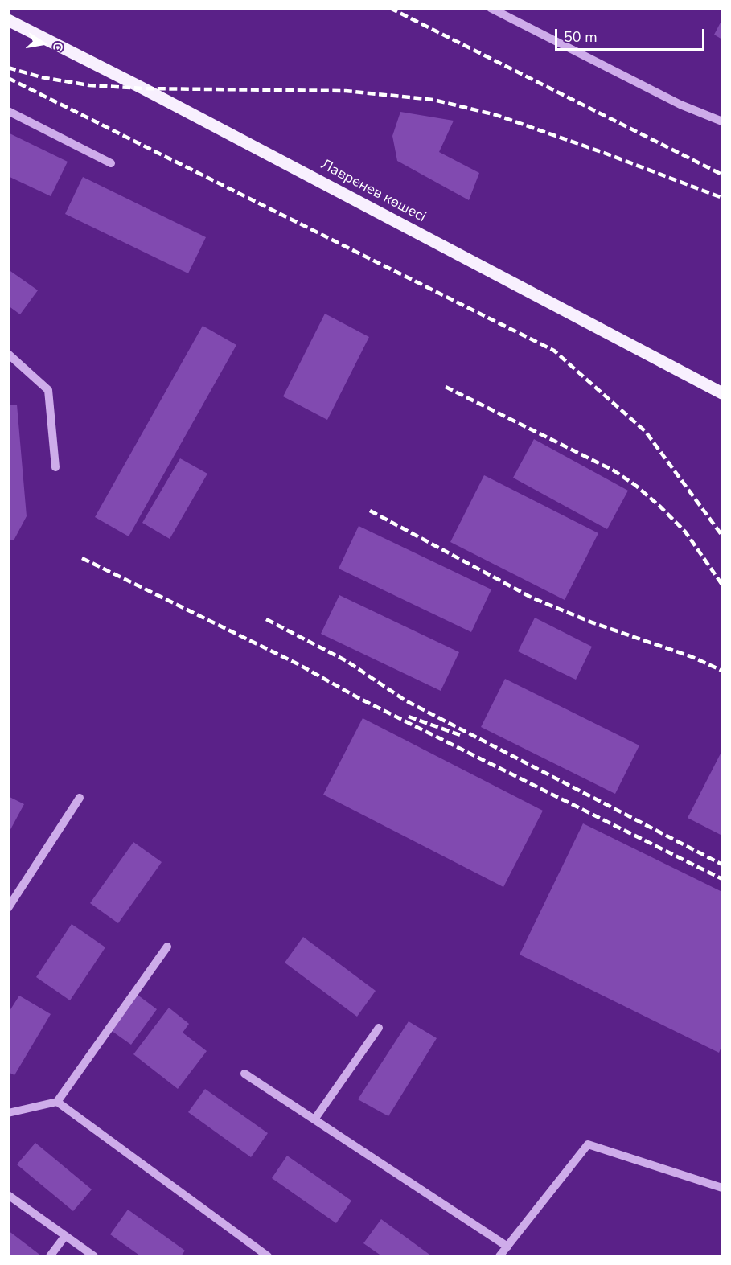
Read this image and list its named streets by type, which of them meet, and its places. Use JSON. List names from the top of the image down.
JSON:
{
  "streets": {
    "main road": ["Лавренев көшесі"]
  },
  "scale_bar": "50 m",
  "north": "right"
}
